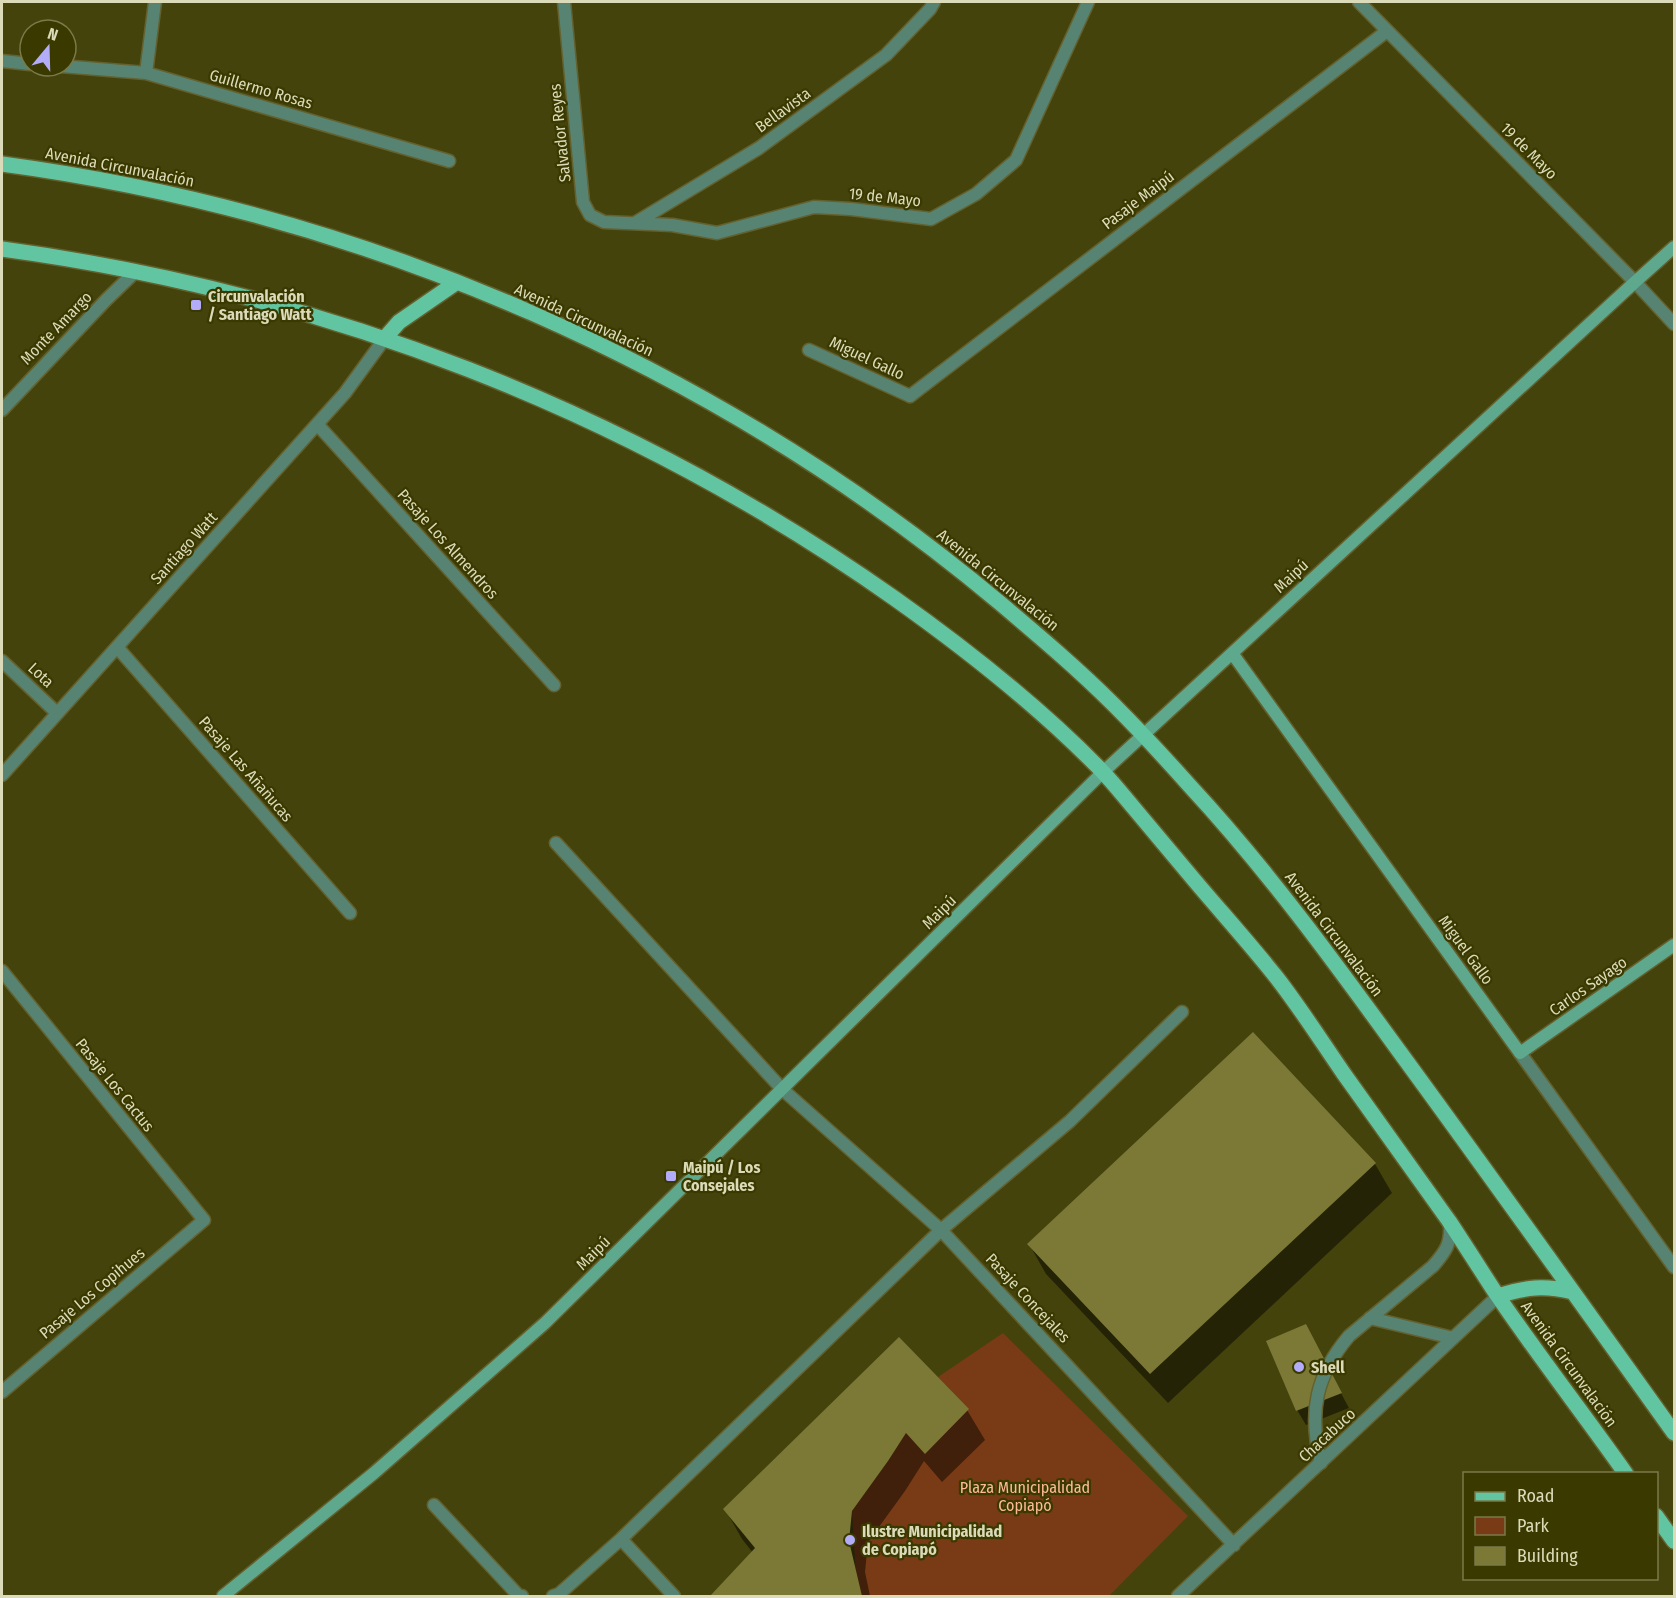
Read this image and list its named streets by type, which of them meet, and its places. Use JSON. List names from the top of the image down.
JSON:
{
  "streets": {
    "main road": [
      "Avenida Circunvalación",
      "Miguel Gallo",
      "Maipú",
      "Carlos Sayago"
    ],
    "street": [
      "Guillermo Rosas",
      "Bellavista",
      "Salvador Reyes",
      "19 de Mayo",
      "Pasaje Maipú",
      "Monte Amargo",
      "Pasaje Los Almendros",
      "Santiago Watt",
      "Lota",
      "Pasaje Las Añañucas",
      "Pasaje Los Cactus",
      "Pasaje Los Copihues",
      "Pasaje Concejales",
      "Chacabuco"
    ]
  },
  "crossings": [
    ["Bellavista", "Salvador Reyes"],
    ["Bellavista", "19 de Mayo"],
    ["Salvador Reyes", "19 de Mayo"],
    ["19 de Mayo", "Pasaje Maipú"],
    ["19 de Mayo", "Maipú"],
    ["Avenida Circunvalación", "Monte Amargo"],
    ["Avenida Circunvalación", "Santiago Watt"],
    ["Avenida Circunvalación", "Maipú"],
    ["Avenida Circunvalación", "Chacabuco"],
    ["Pasaje Maipú", "Miguel Gallo"],
    ["Miguel Gallo", "Maipú"],
    ["Miguel Gallo", "Carlos Sayago"],
    ["Pasaje Los Almendros", "Santiago Watt"],
    ["Santiago Watt", "Lota"],
    ["Santiago Watt", "Pasaje Las Añañucas"],
    ["Maipú", "Pasaje Concejales"],
    ["Pasaje Los Cactus", "Pasaje Los Copihues"],
    ["Pasaje Concejales", "Chacabuco"]
  ],
  "parks": ["Plaza Municipalidad Copiapó"],
  "places": {
    "transit": ["Circunvalación / Santiago Watt", "Maipú / Los Consejales"],
    "other": ["Shell", "Ilustre Municipalidad de Copiapó"]
  },
  "legend": ["Road", "Park", "Building"],
  "north": "top"
}
